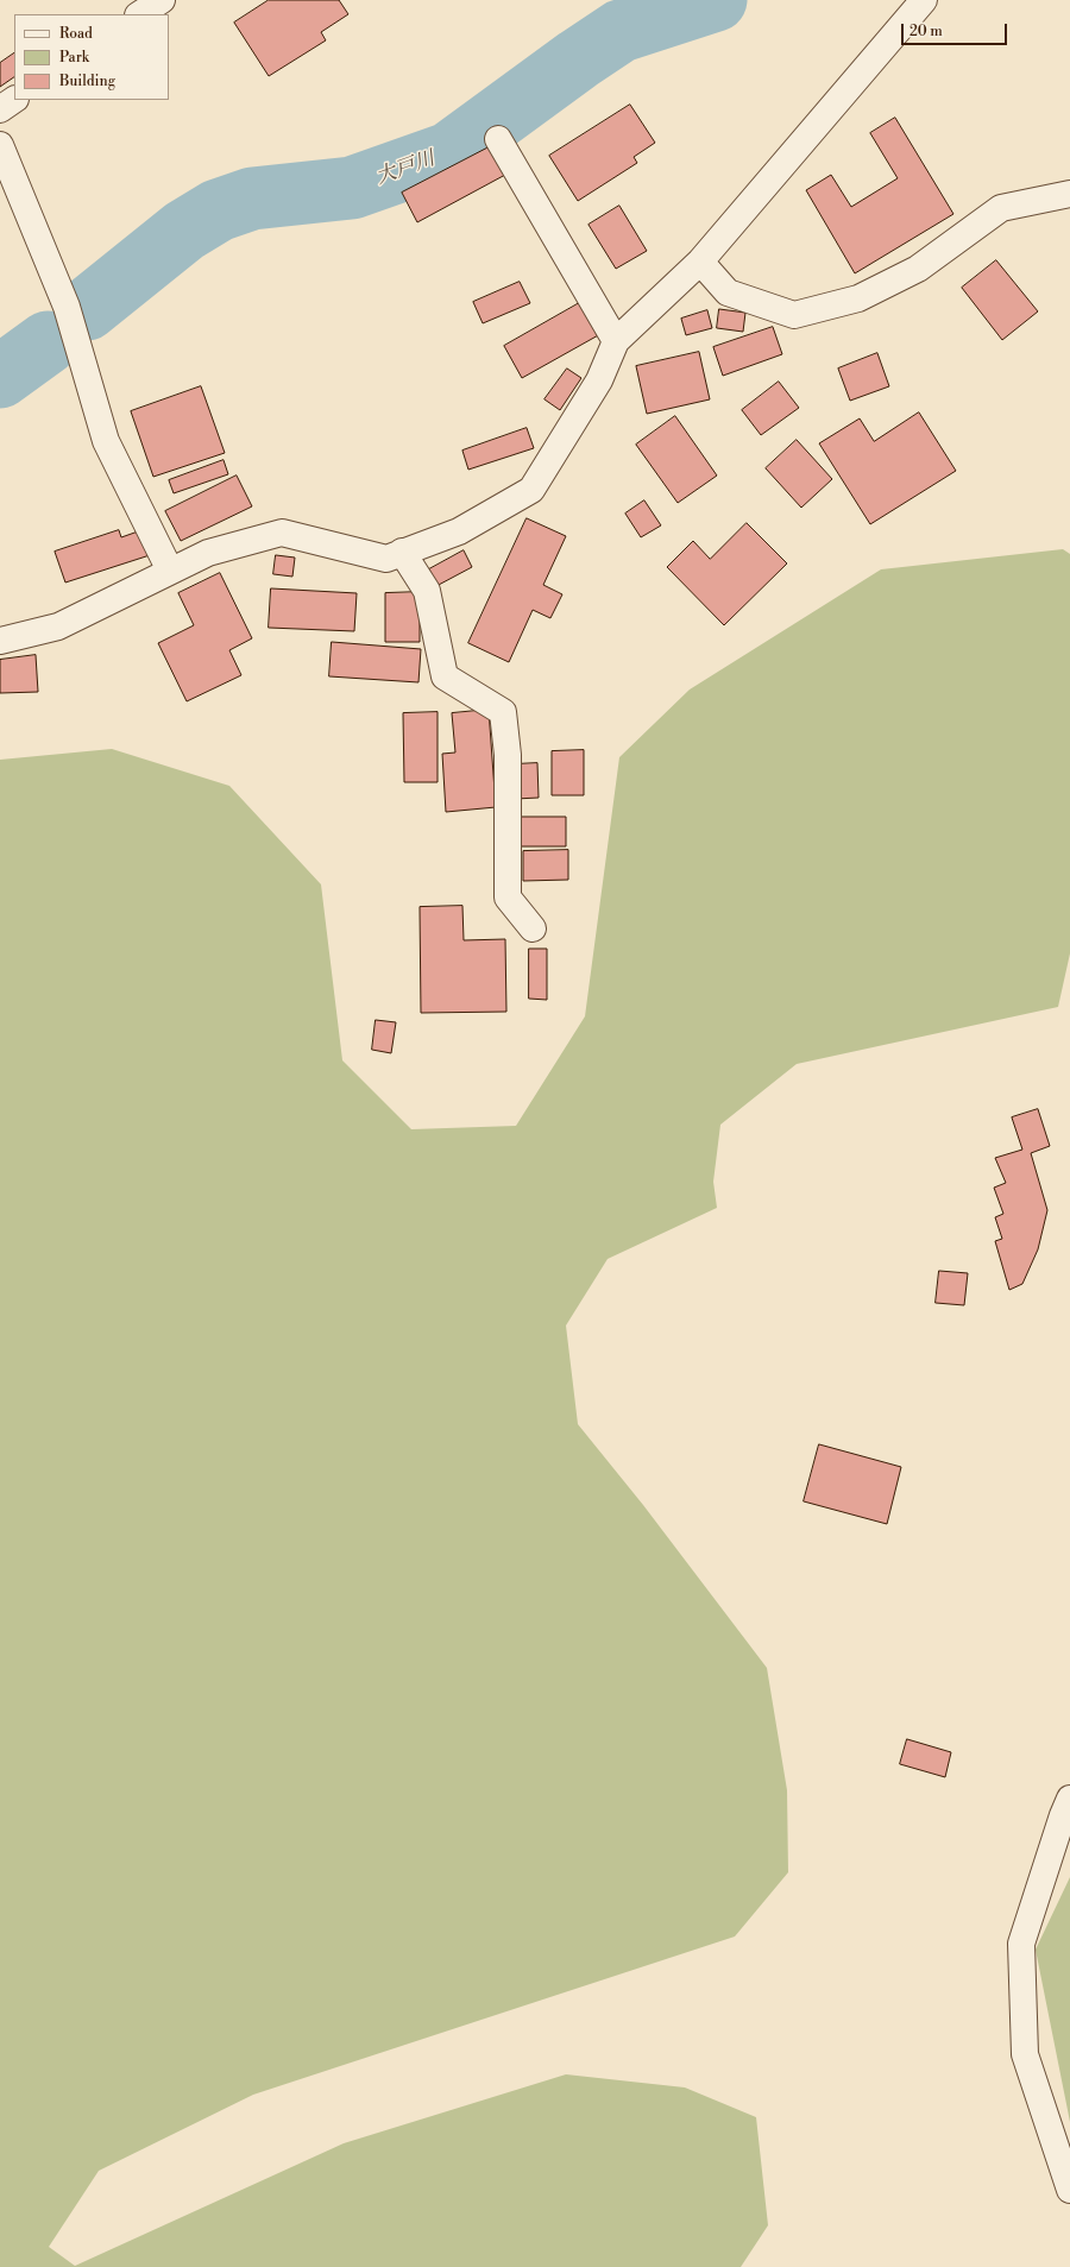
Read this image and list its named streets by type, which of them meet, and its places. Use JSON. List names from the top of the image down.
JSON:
{
  "water": ["大戸川"],
  "legend": ["Road", "Park", "Building"],
  "scale_bar": "20 m"
}
